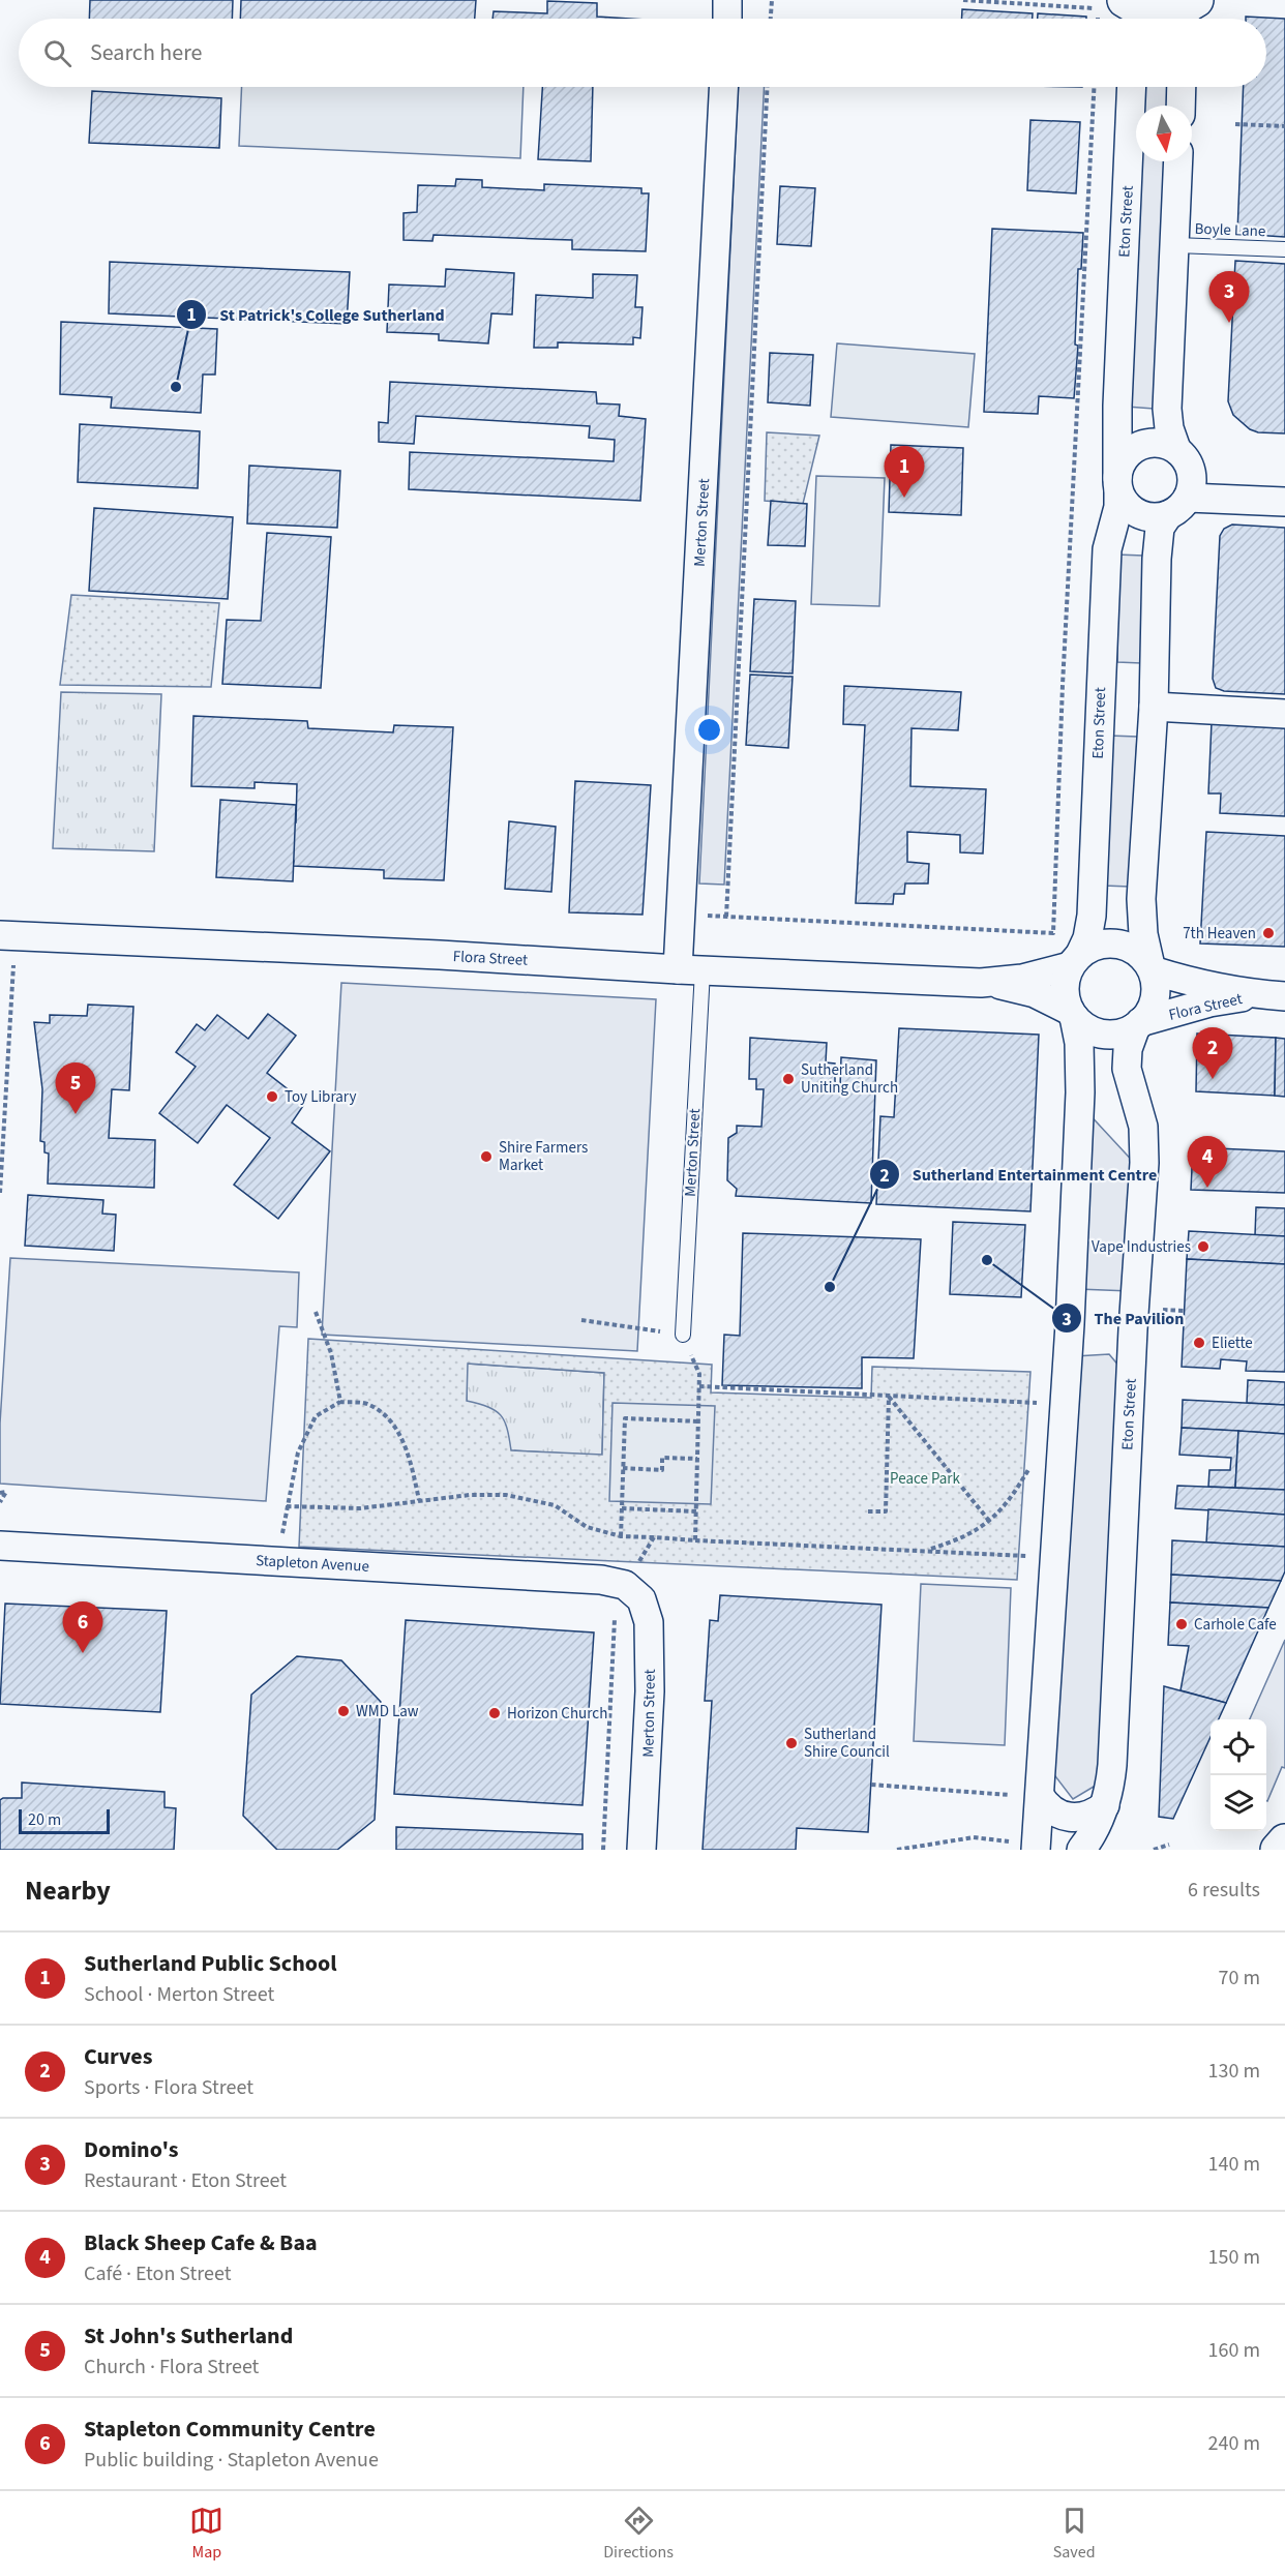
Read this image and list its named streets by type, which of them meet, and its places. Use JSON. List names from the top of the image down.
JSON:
{
  "streets": {
    "street": [
      "Eton Street",
      "Merton Street",
      "Flora Street",
      "Stapleton Avenue"
    ],
    "lane": ["Boyle Lane"]
  },
  "crossings": [
    ["Eton Street", "Flora Street"],
    ["Merton Street", "Flora Street"],
    ["Merton Street", "Stapleton Avenue"]
  ],
  "parks": ["Peace Park"],
  "places": [
    "St Patrick's College Sutherland",
    "7th Heaven",
    "Sutherland Uniting Church",
    "Toy Library",
    "Shire Farmers Market",
    "Vape Industries",
    "The Pavilion",
    "Sutherland Entertainment Centre",
    "Eliette",
    "Carhole Cafe",
    "WMD Law",
    "Horizon Church",
    "Sutherland Shire Council"
  ],
  "scale_bar": "20 m",
  "north": "bottom",
  "page": {
    "search": "Search here",
    "pins": [
      "3",
      "1",
      "2",
      "5",
      "4",
      "6"
    ],
    "scale": "20 m",
    "heading": ["Nearby", "6 results"],
    "list": [
      {
        "mark": "1",
        "name": "Sutherland Public School",
        "note": "School · Merton Street",
        "value": "70 m"
      },
      {
        "mark": "2",
        "name": "Curves",
        "note": "Sports · Flora Street",
        "value": "130 m"
      },
      {
        "mark": "3",
        "name": "Domino's",
        "note": "Restaurant · Eton Street",
        "value": "140 m"
      },
      {
        "mark": "4",
        "name": "Black Sheep Cafe & Baa",
        "note": "Café · Eton Street",
        "value": "150 m"
      },
      {
        "mark": "5",
        "name": "St John's Sutherland",
        "note": "Church · Flora Street",
        "value": "160 m"
      },
      {
        "mark": "6",
        "name": "Stapleton Community Centre",
        "note": "Public building · Stapleton Avenue",
        "value": "240 m"
      }
    ],
    "nav": ["Map", "Directions", "Saved"]
  }
}
